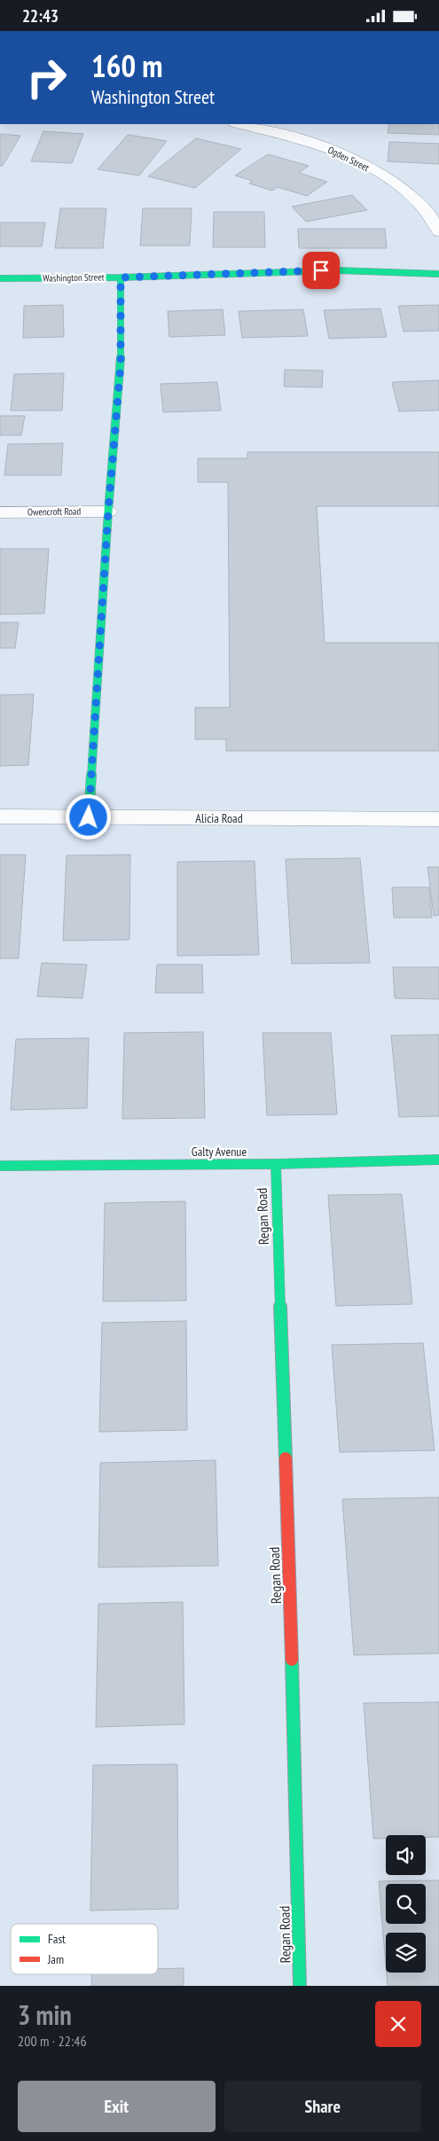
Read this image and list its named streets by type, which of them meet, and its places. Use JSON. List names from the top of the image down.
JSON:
{
  "streets": {
    "street": [
      "Ogden Street",
      "Washington Street",
      "Owencroft Road",
      "Alicia Road",
      "Galty Avenue",
      "Regan Road"
    ]
  },
  "crossings": [
    ["Galty Avenue", "Regan Road"]
  ],
  "legend": ["Fast", "Jam"],
  "page": {
    "status": "22:43",
    "turn": ["160 m", "Washington Street"],
    "heading": ["3 min", "200 m · 22:46"],
    "buttons": ["Exit", "Share"]
  }
}
